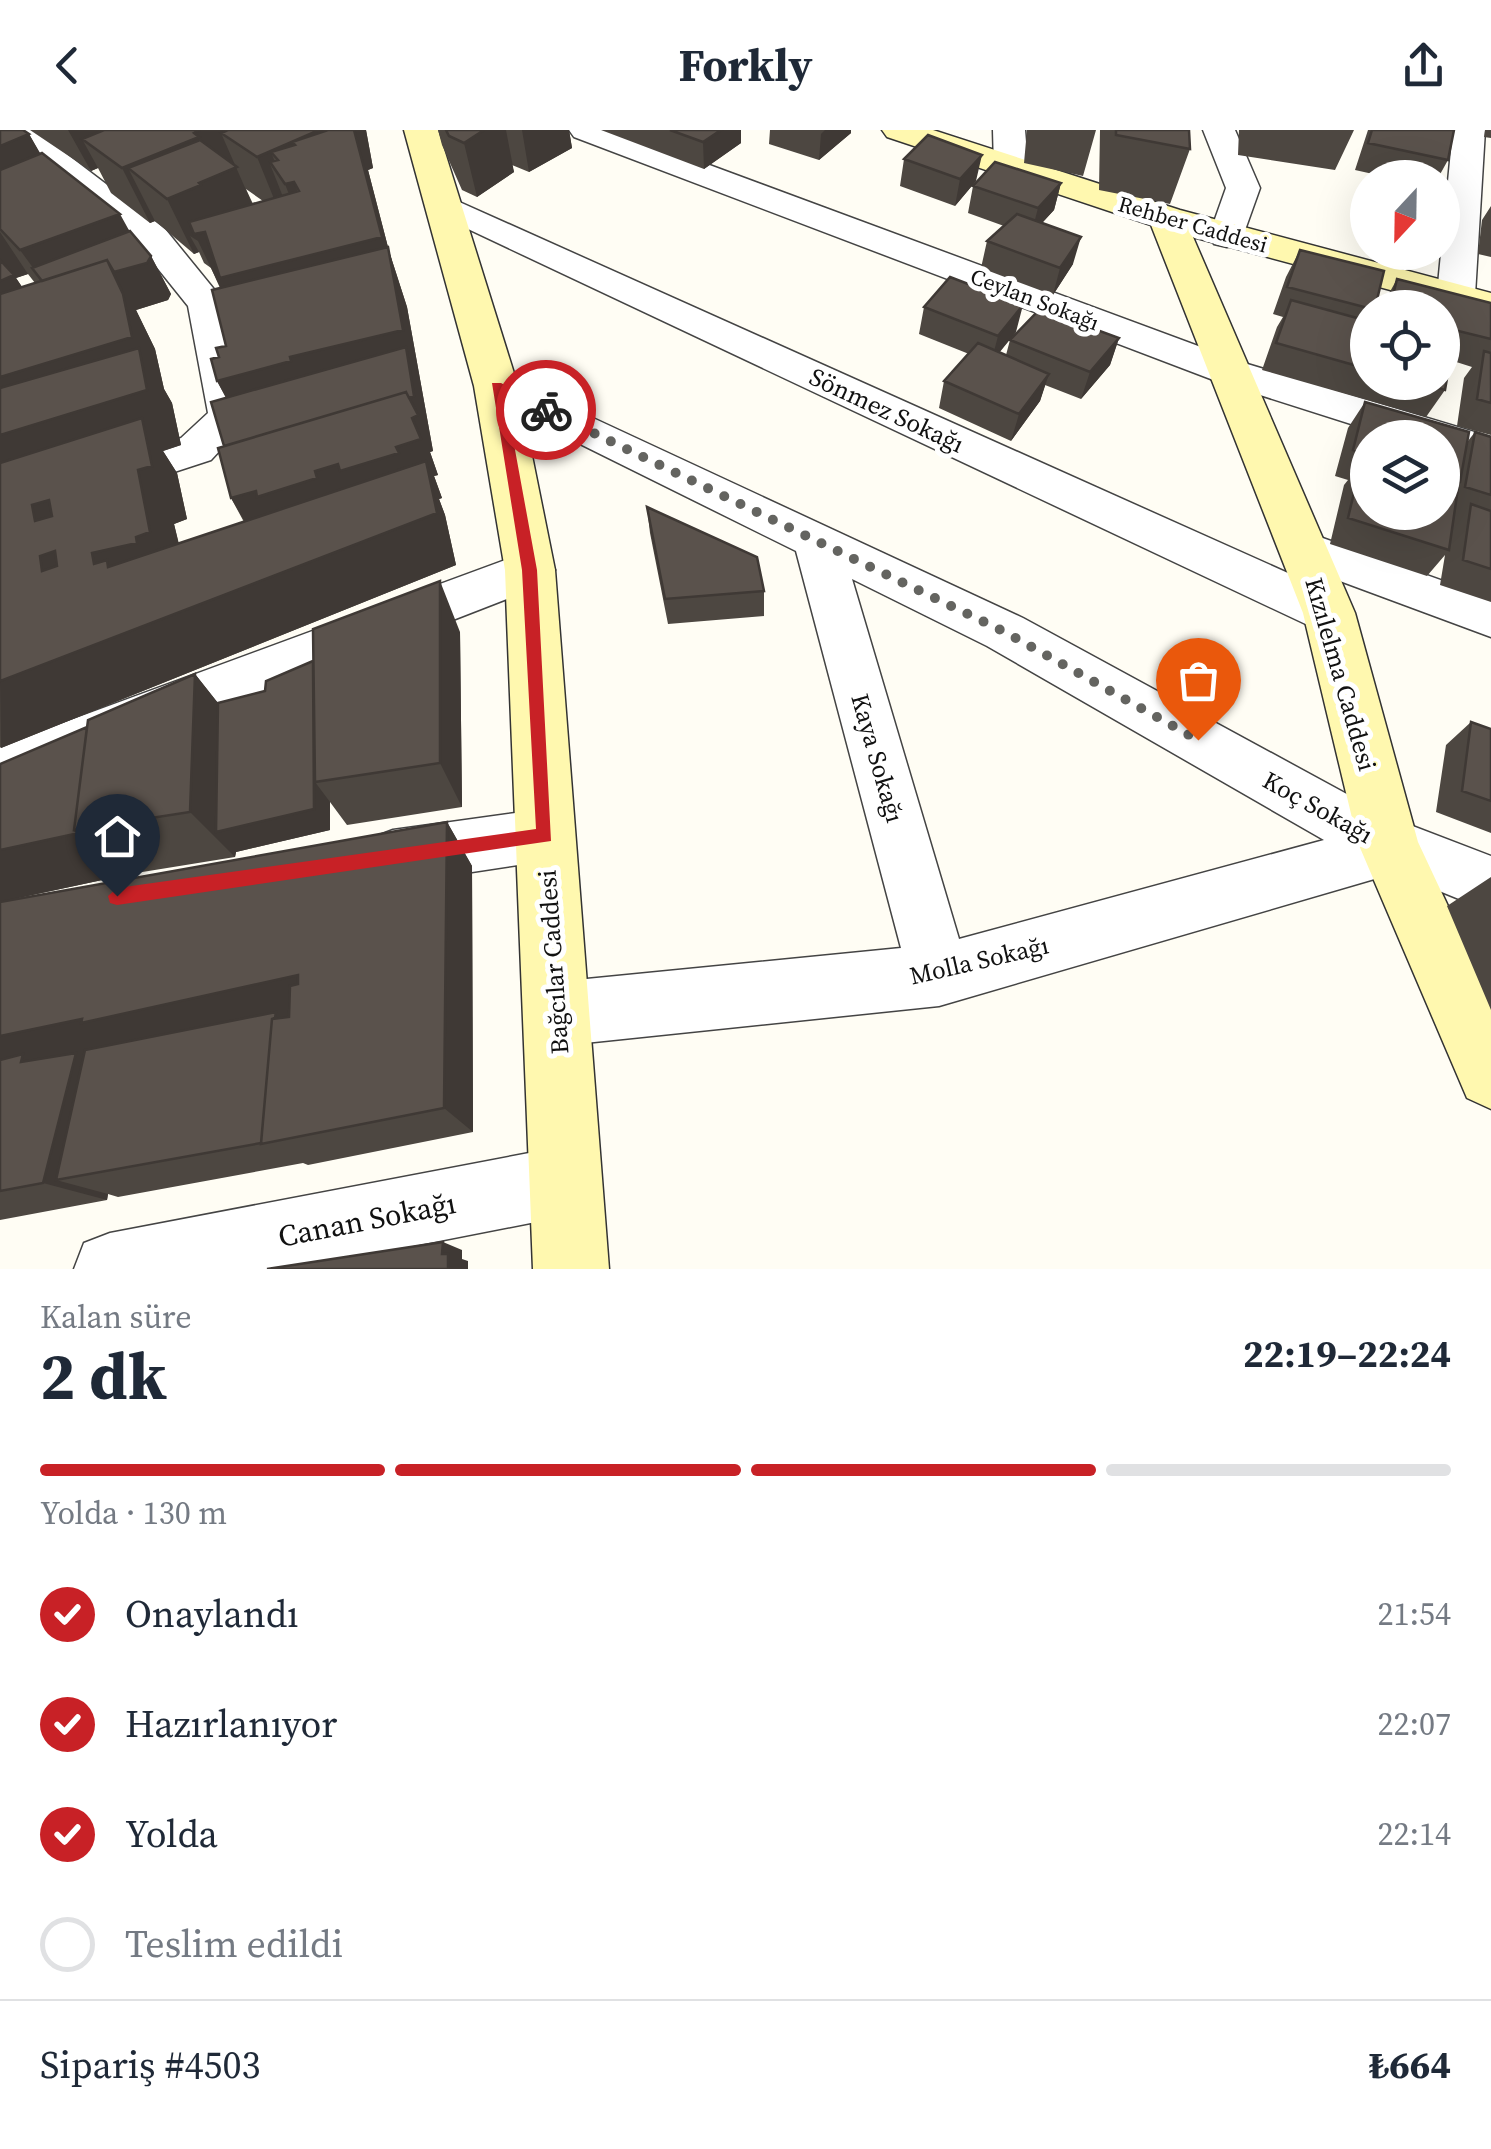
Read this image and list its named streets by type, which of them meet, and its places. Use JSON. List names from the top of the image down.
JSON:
{
  "streets": {
    "main road": ["Rehber Caddesi", "Kızılelma Caddesi", "Bağcılar Caddesi"],
    "street": [
      "Ceylan Sokağı",
      "Sönmez Sokağı",
      "Kaya Sokağı",
      "Koç Sokağı",
      "Molla Sokağı",
      "Canan Sokağı"
    ]
  },
  "crossings": [
    ["Rehber Caddesi", "Kızılelma Caddesi"],
    ["Ceylan Sokağı", "Kızılelma Caddesi"],
    ["Sönmez Sokağı", "Kızılelma Caddesi"],
    ["Sönmez Sokağı", "Bağcılar Caddesi"],
    ["Kızılelma Caddesi", "Koç Sokağı"],
    ["Kızılelma Caddesi", "Molla Sokağı"],
    ["Kaya Sokağı", "Koç Sokağı"],
    ["Kaya Sokağı", "Molla Sokağı"],
    ["Koç Sokağı", "Molla Sokağı"],
    ["Koç Sokağı", "Bağcılar Caddesi"],
    ["Molla Sokağı", "Bağcılar Caddesi"],
    ["Bağcılar Caddesi", "Canan Sokağı"]
  ],
  "north": "bottom",
  "page": {
    "header": "Forkly",
    "heading": ["2 dk", "Kalan süre", "22:19–22:24"],
    "panel": ["Sipariş #4503", "₺664"],
    "bar": "Yolda · 130 m",
    "list": [
      ["Onaylandı", "21:54"],
      ["Hazırlanıyor", "22:07"],
      ["Yolda", "22:14"],
      "Teslim edildi"
    ]
  }
}
